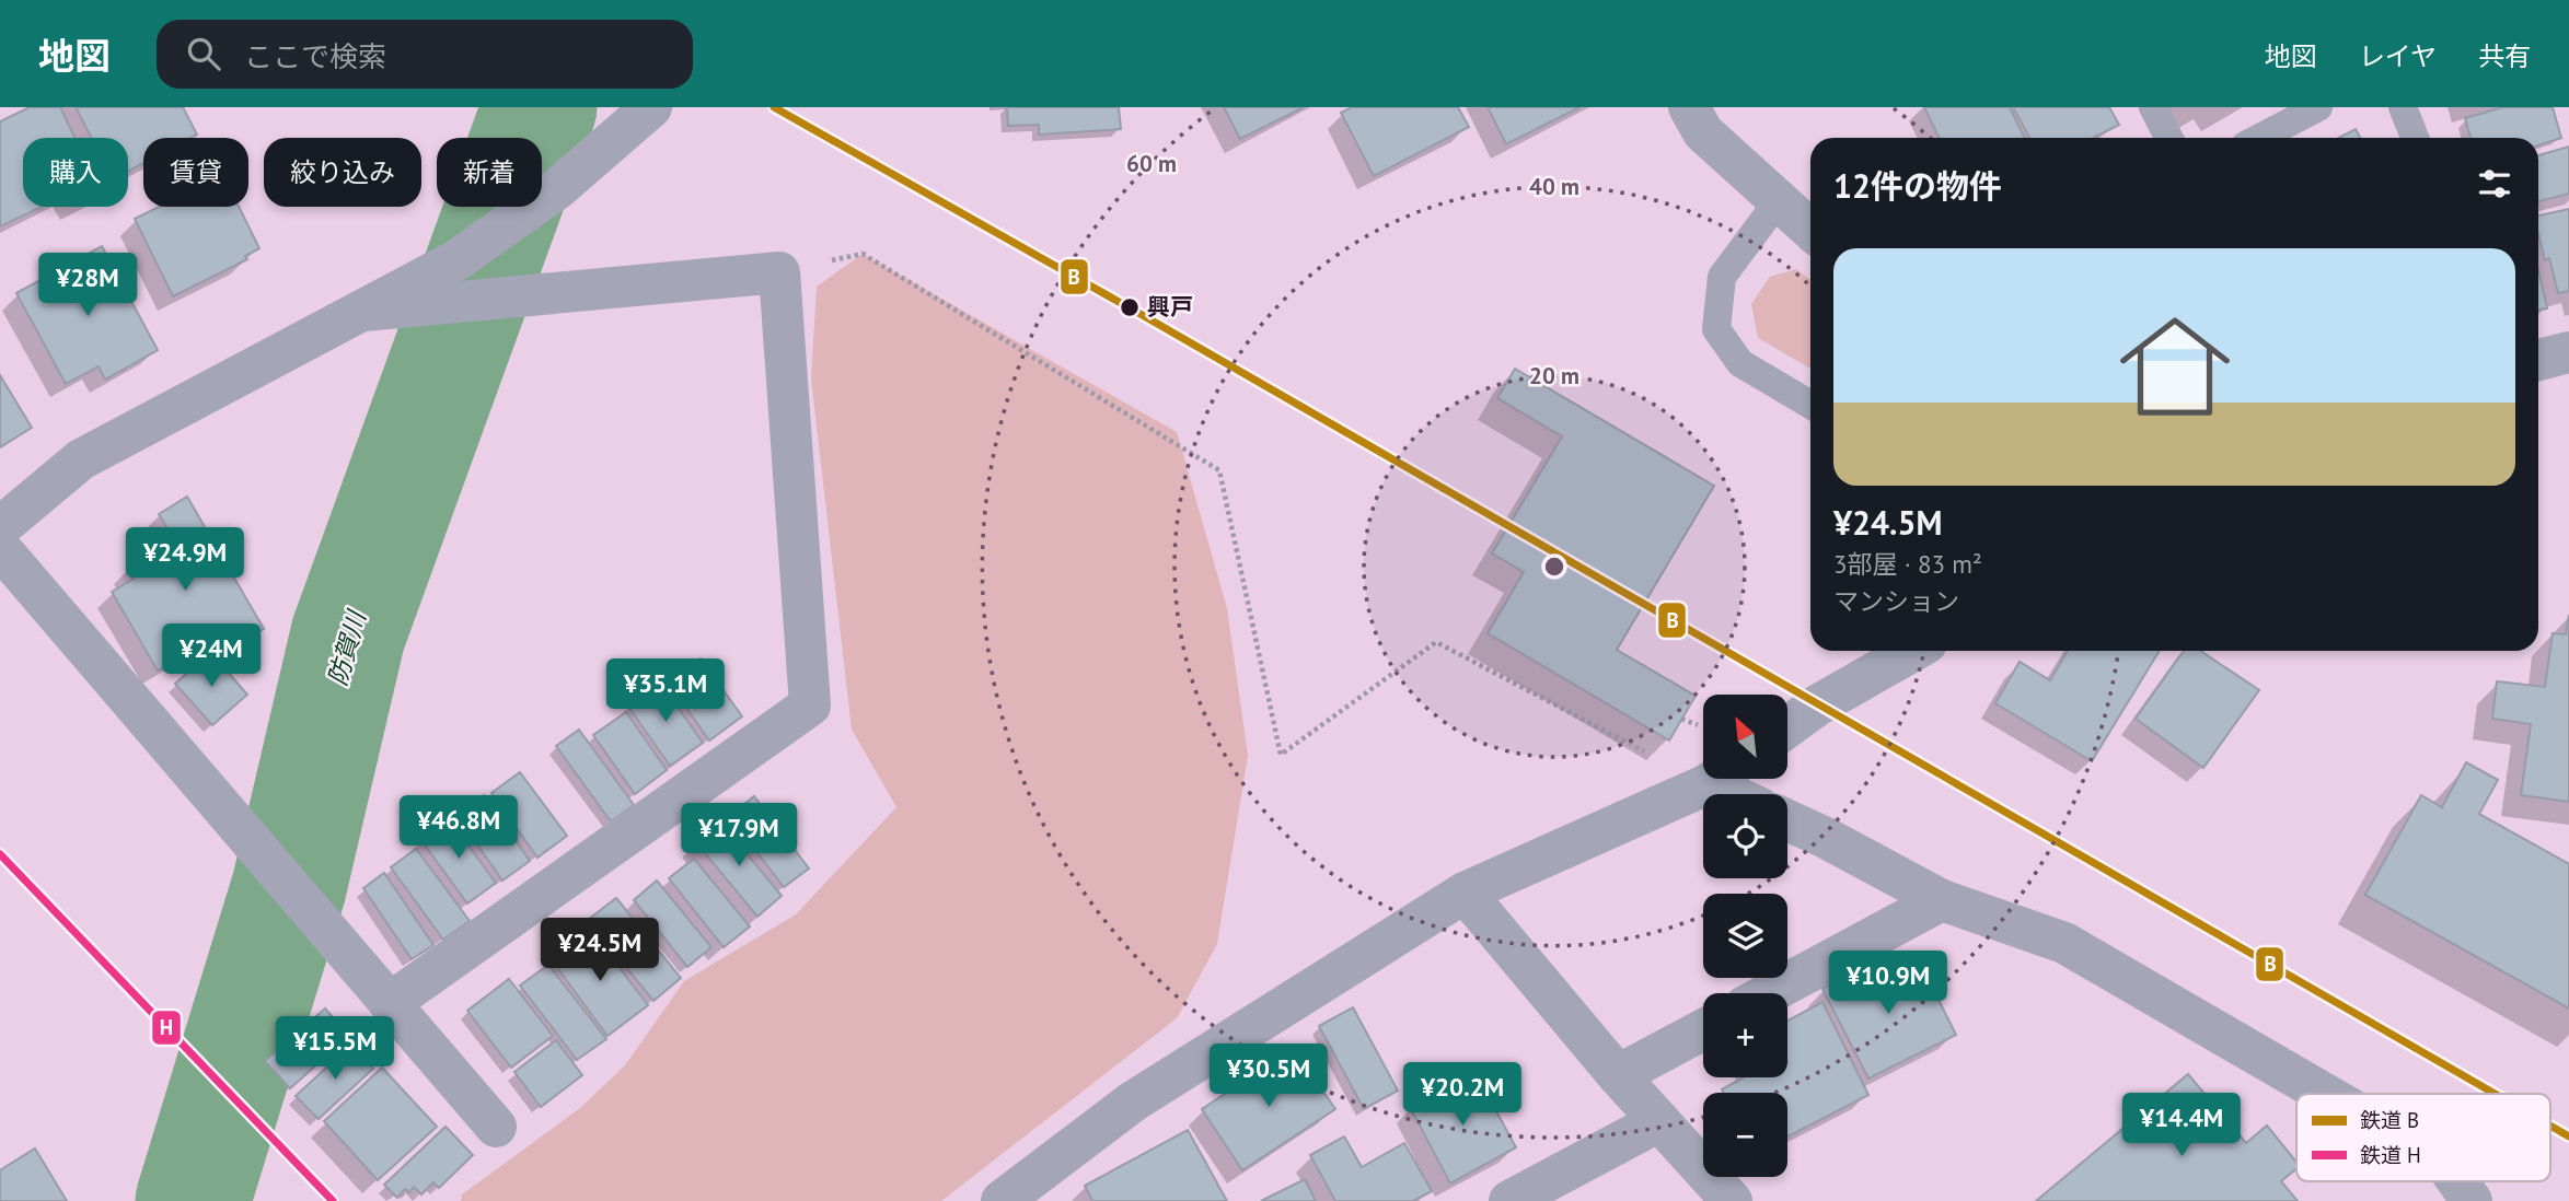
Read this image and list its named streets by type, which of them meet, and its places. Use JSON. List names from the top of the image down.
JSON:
{
  "water": ["防賀川"],
  "places": ["興戸"],
  "lines": ["rail line B", "rail line H"],
  "legend": ["鉄道 B", "鉄道 H"],
  "north": "top left",
  "page": {
    "header": "地図",
    "search": "ここで検索",
    "nav": ["地図", "レイヤ", "共有"],
    "chip": [
      "購入",
      "賃貸",
      "絞り込み",
      "新着"
    ],
    "heading": "12件の物件",
    "list": [
      {
        "name": "¥24.5M",
        "note": "3部屋 · 83 m² · マンション"
      }
    ],
    "price": [
      "¥28M",
      "¥24.9M",
      "¥24M",
      "¥35.1M",
      "¥46.8M",
      "¥17.9M",
      "¥24.5M",
      "¥10.9M",
      "¥15.5M",
      "¥30.5M",
      "¥20.2M",
      "¥14.4M"
    ],
    "map_buttons": ["+", "−"]
  },
  "rings": ["60 m", "40 m", "20 m"]
}
